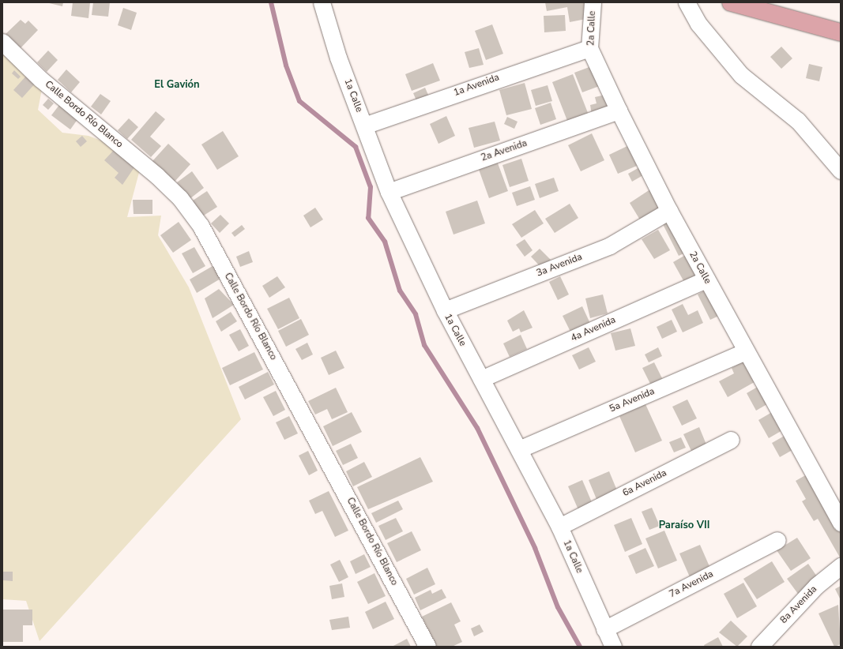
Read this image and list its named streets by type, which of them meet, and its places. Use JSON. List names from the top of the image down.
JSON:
{
  "streets": {
    "street": [
      "2a Calle",
      "1a Avenida",
      "1a Calle",
      "Calle Bordo Río Blanco",
      "2a Avenida",
      "3a Avenida",
      "4a Avenida",
      "5a Avenida",
      "6a Avenida",
      "7a Avenida",
      "8a Avenida"
    ]
  },
  "crossings": [
    ["2a Calle", "1a Avenida"],
    ["2a Calle", "2a Avenida"],
    ["2a Calle", "3a Avenida"],
    ["2a Calle", "4a Avenida"],
    ["2a Calle", "5a Avenida"],
    ["1a Avenida", "1a Calle"],
    ["1a Calle", "2a Avenida"],
    ["1a Calle", "3a Avenida"],
    ["1a Calle", "4a Avenida"],
    ["1a Calle", "5a Avenida"],
    ["1a Calle", "6a Avenida"],
    ["1a Calle", "7a Avenida"]
  ],
  "districts": ["El Gavión", "Paraíso VII"]
}
